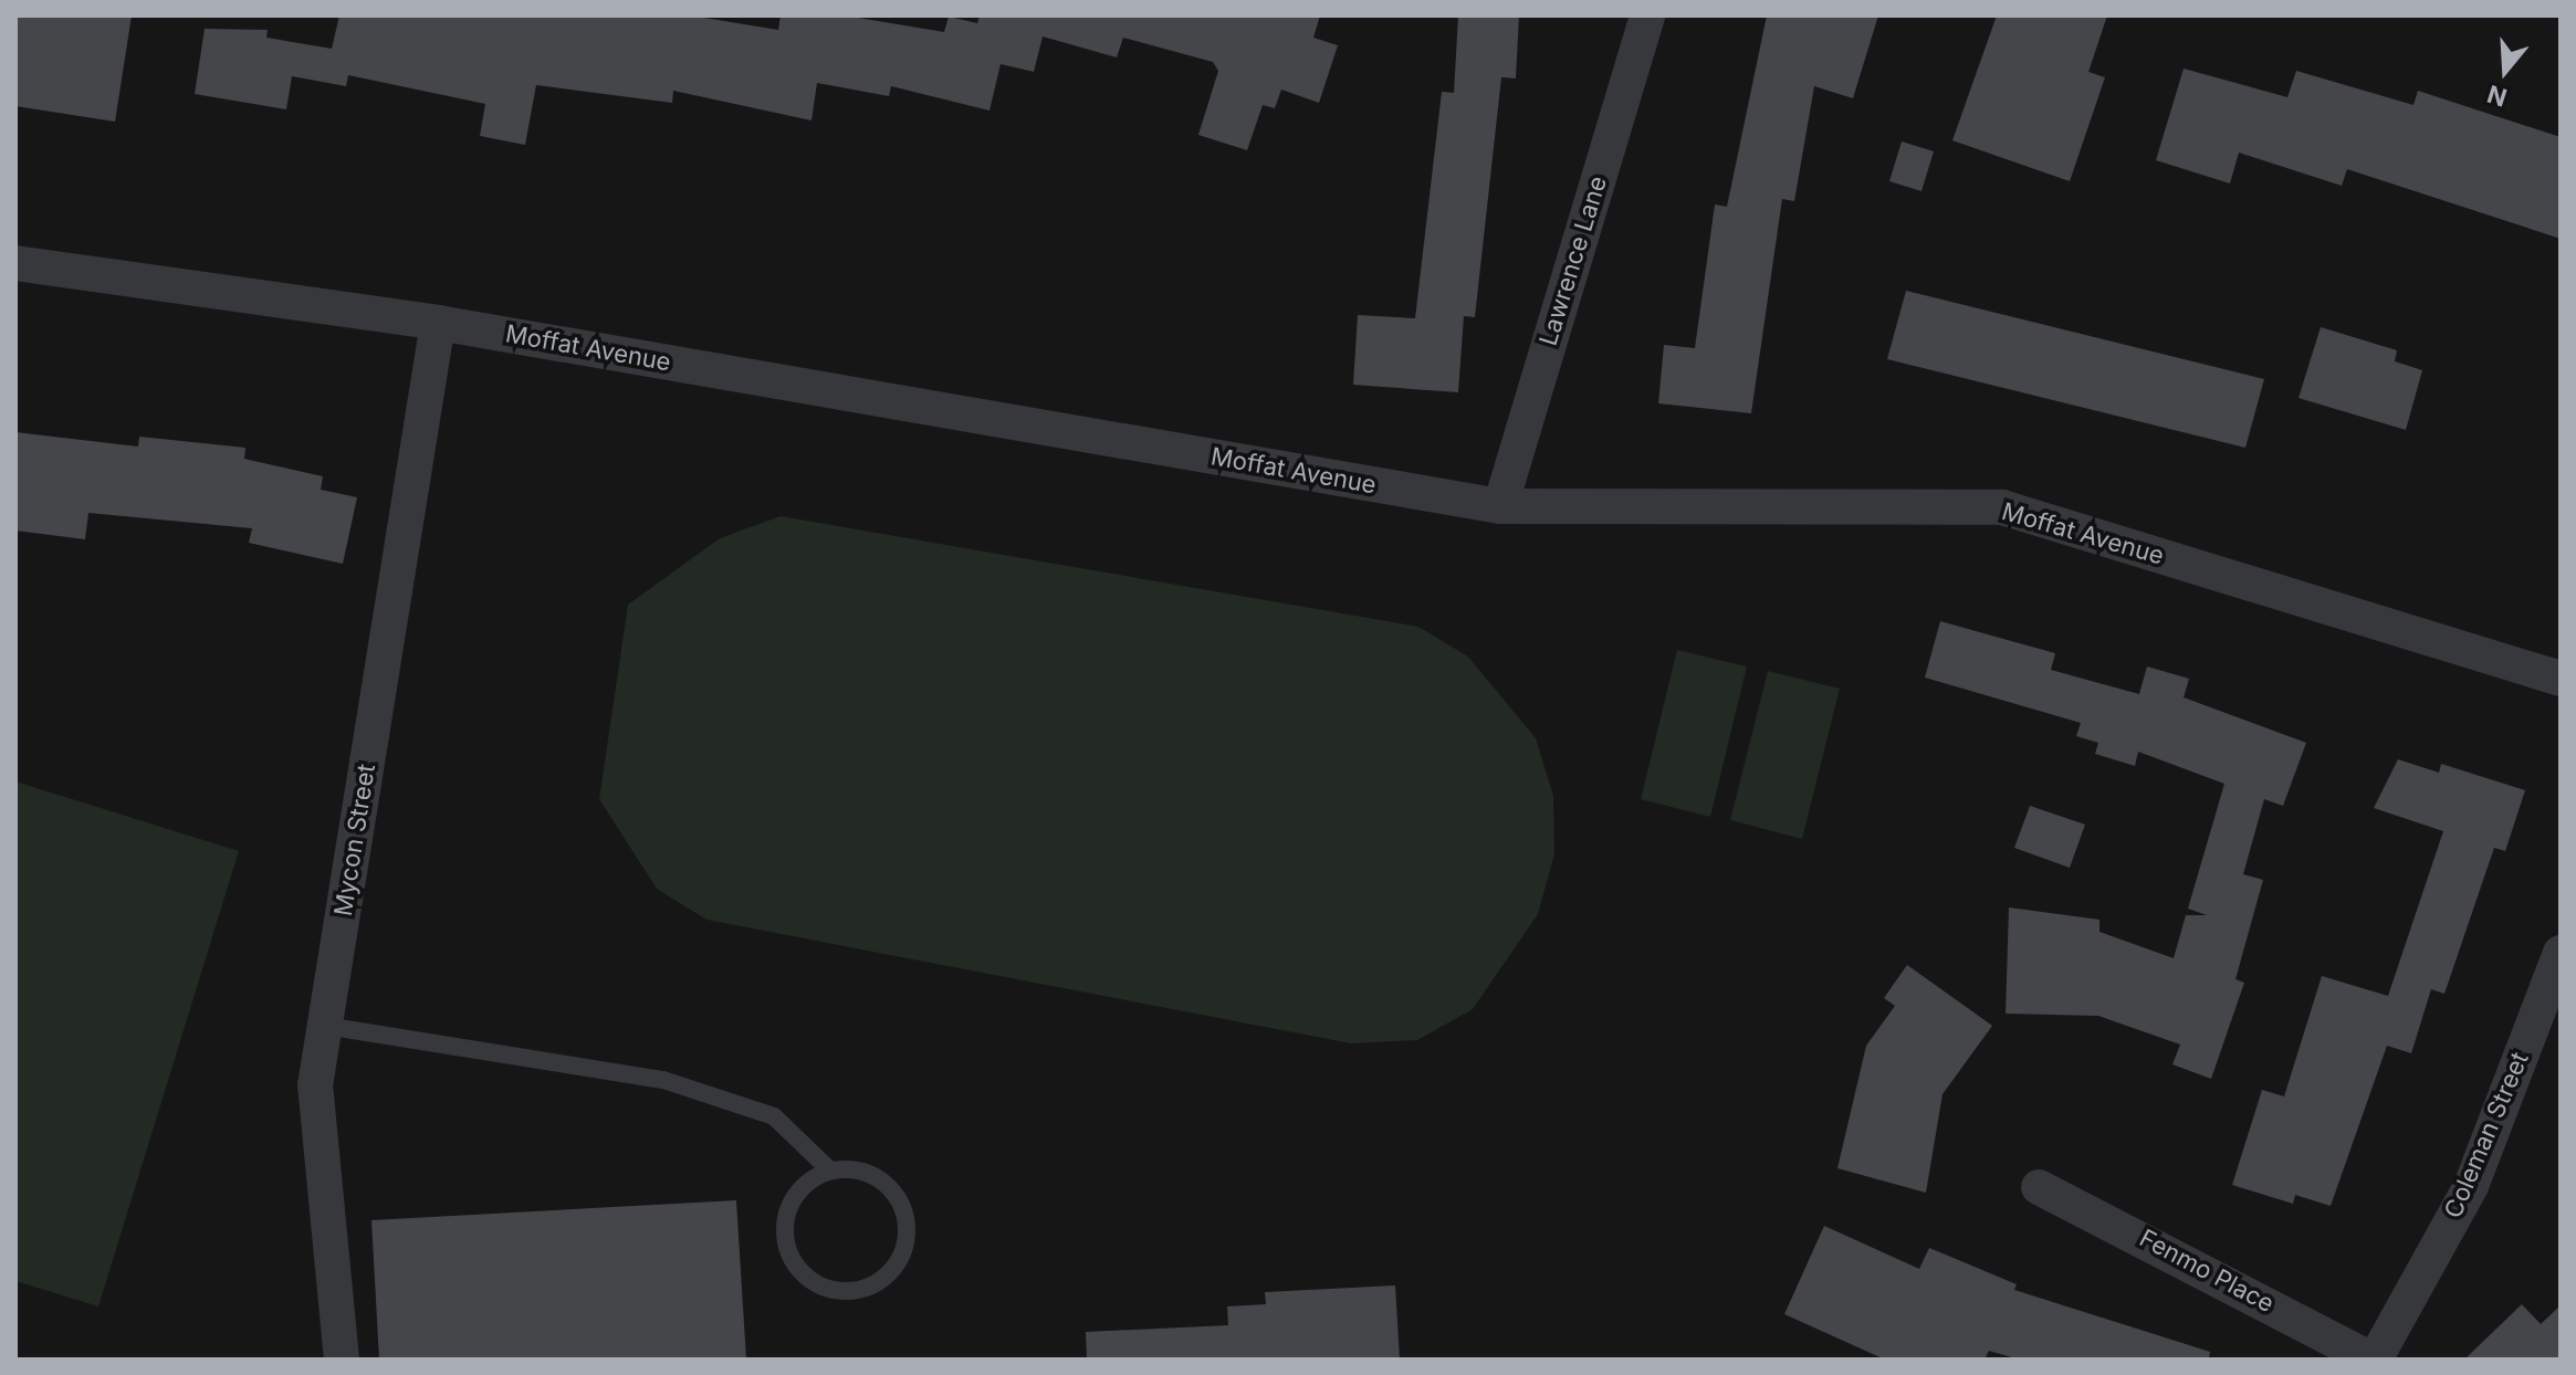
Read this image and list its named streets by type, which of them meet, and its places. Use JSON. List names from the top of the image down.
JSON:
{
  "streets": {
    "street": [
      "Lawrence Lane",
      "Moffat Avenue",
      "Mycon Street",
      "Coleman Street",
      "Fenmo Place"
    ]
  },
  "crossings": [
    ["Lawrence Lane", "Moffat Avenue"],
    ["Moffat Avenue", "Mycon Street"],
    ["Coleman Street", "Fenmo Place"]
  ],
  "north": "bottom"
}
